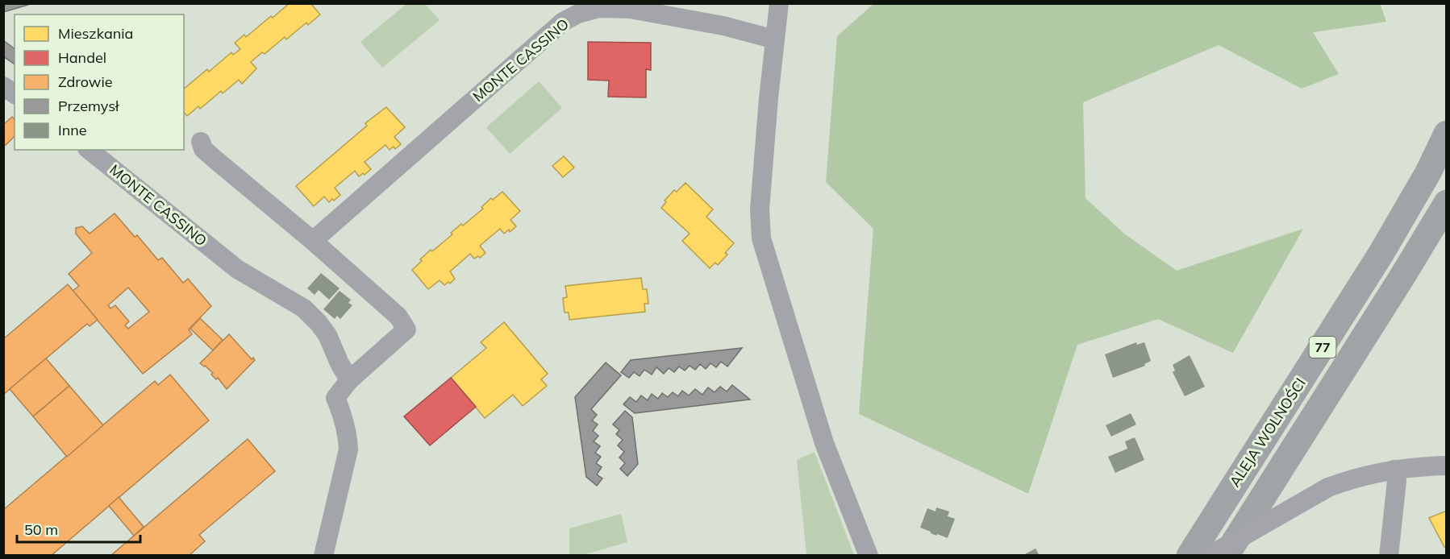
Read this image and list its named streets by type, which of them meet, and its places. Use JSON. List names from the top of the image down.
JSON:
{
  "streets": {
    "highway": ["77", "ALEJA WOLNOŚCI"],
    "street": ["MONTE CASSINO"]
  },
  "legend": [
    "Mieszkania",
    "Handel",
    "Zdrowie",
    "Przemysł",
    "Inne"
  ],
  "scale_bar": "50 m"
}
